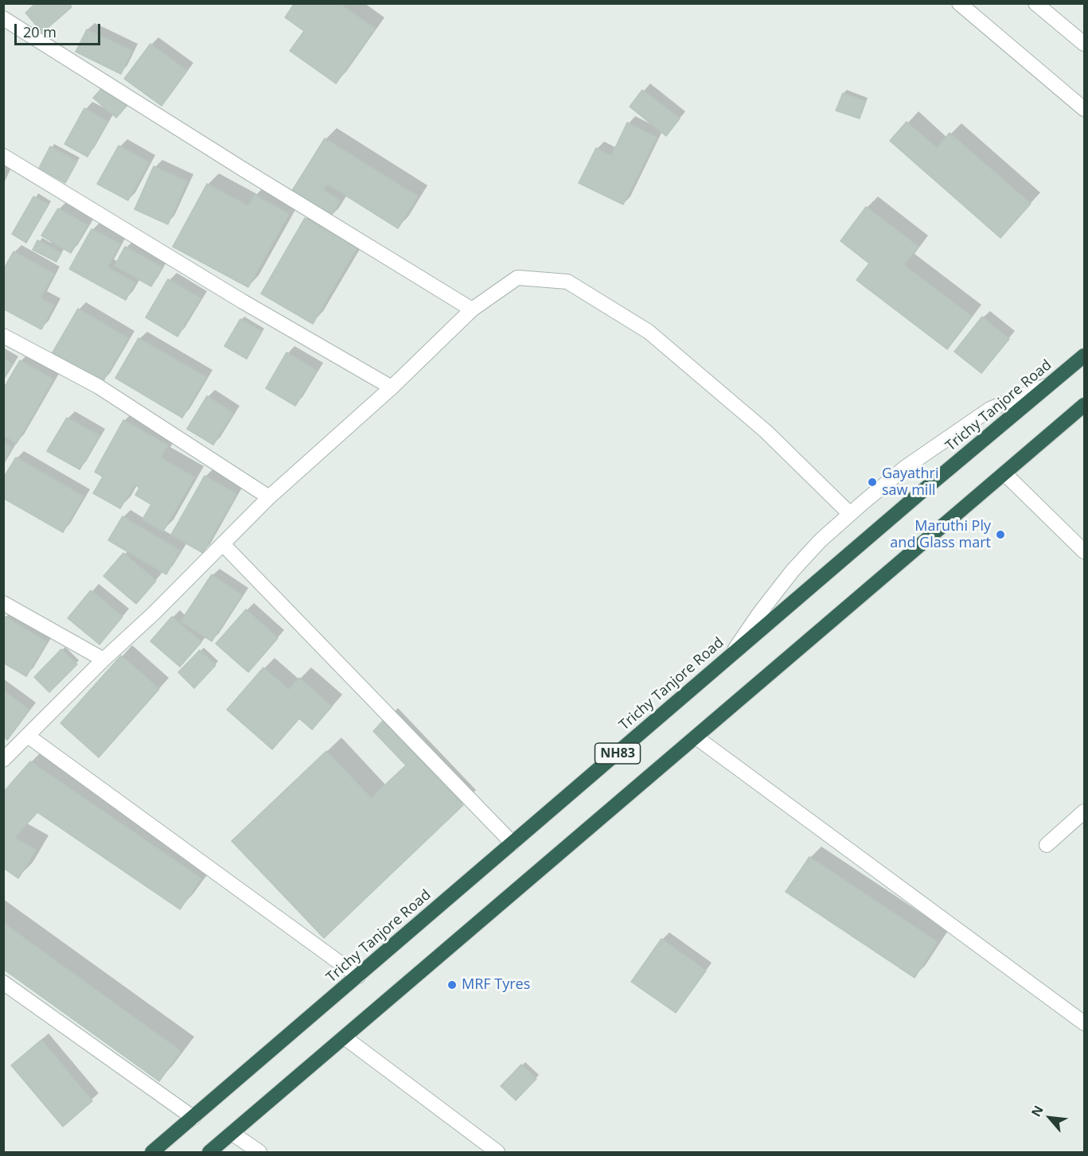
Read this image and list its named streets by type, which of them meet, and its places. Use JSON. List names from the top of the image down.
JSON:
{
  "streets": {
    "highway": ["Trichy Tanjore Road", "NH83"]
  },
  "places": ["Gayathri saw mill", "Maruthi Ply and Glass mart", "MRF Tyres"],
  "scale_bar": "20 m",
  "north": "top left"
}
